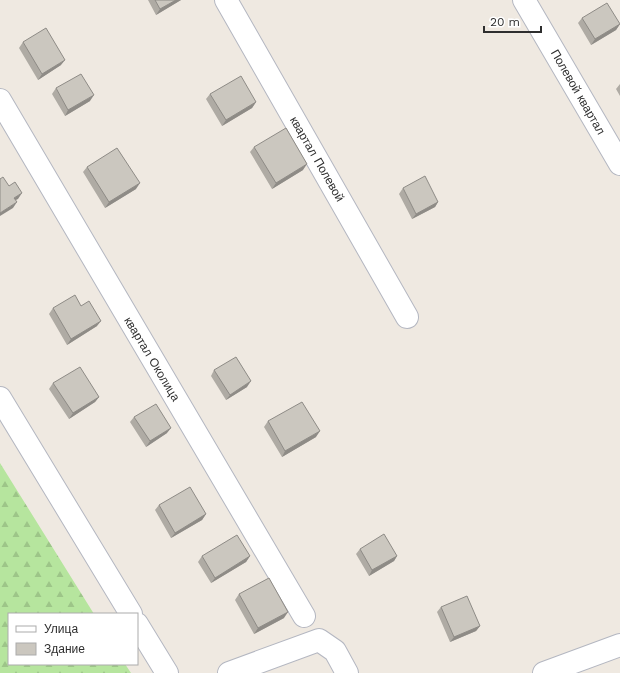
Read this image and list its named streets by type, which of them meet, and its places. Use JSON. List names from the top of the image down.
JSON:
{
  "streets": {
    "street": ["Полевой квартал", "квартал Полевой", "квартал Околица"]
  },
  "legend": ["Улица", "Здание"],
  "scale_bar": "20 m"
}
